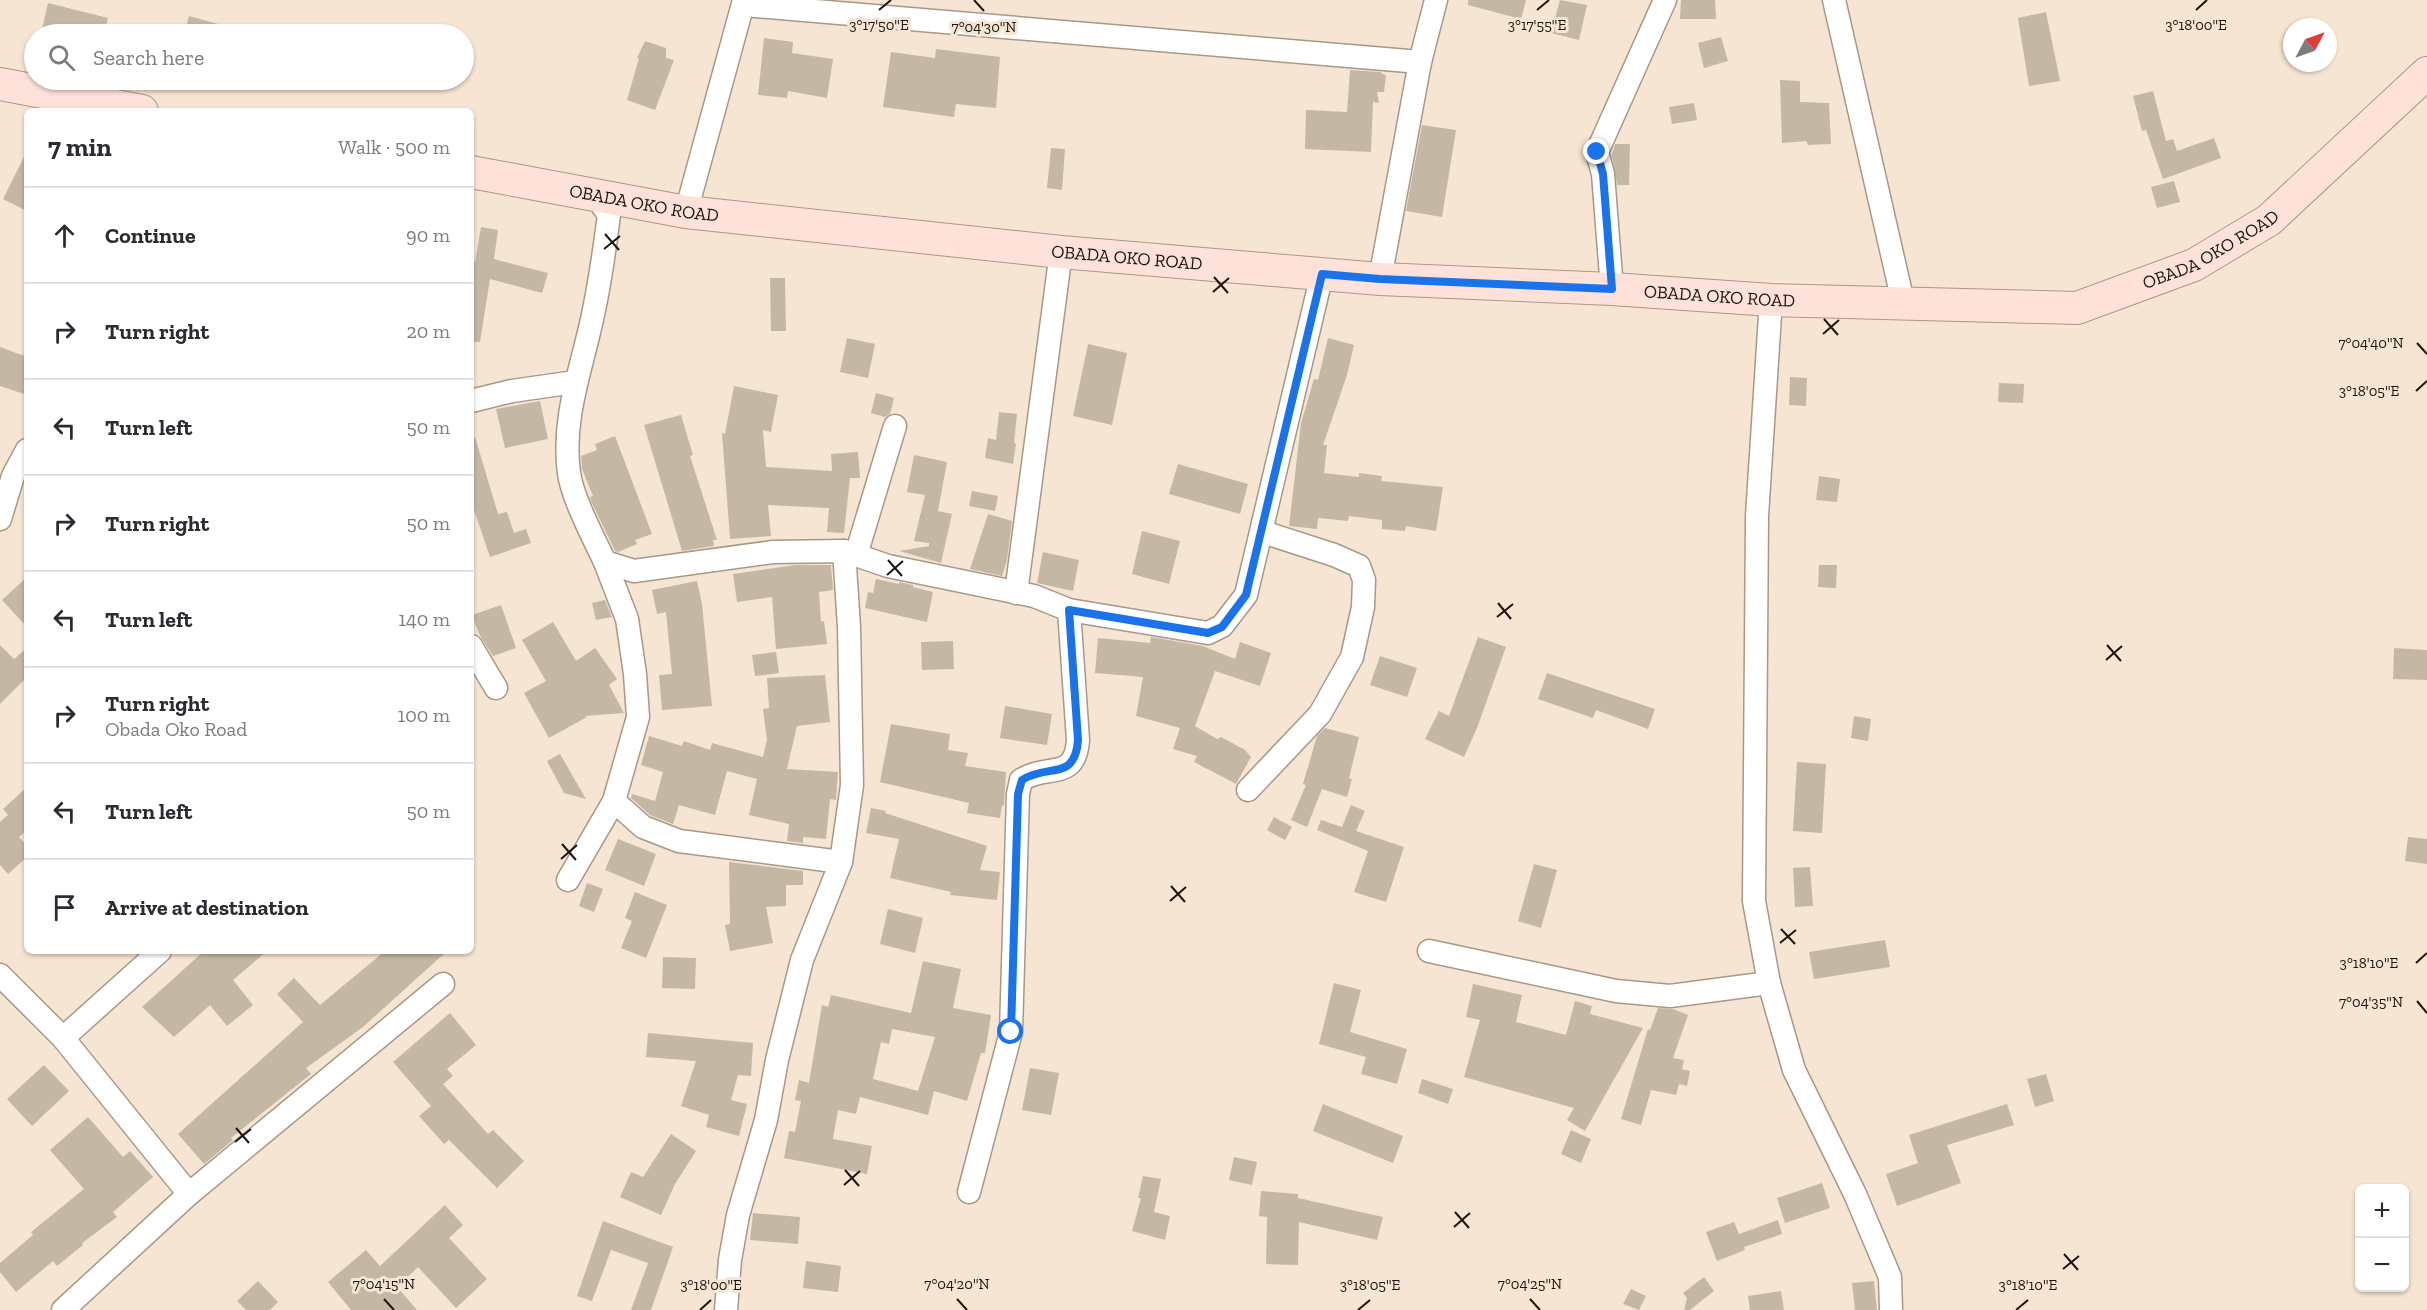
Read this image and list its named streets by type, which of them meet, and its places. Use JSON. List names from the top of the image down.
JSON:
{
  "streets": {
    "main road": ["OBADA OKO ROAD"]
  },
  "north": "top right",
  "page": {
    "search": "Search here",
    "heading": ["7 min", "Walk · 500 m"],
    "list": [
      ["Continue", "90 m"],
      ["Turn right", "20 m"],
      ["Turn left", "50 m"],
      ["Turn right", "50 m"],
      ["Turn left", "140 m"],
      ["Turn right", "Obada Oko Road", "100 m"],
      ["Turn left", "50 m"],
      "Arrive at destination"
    ],
    "map_buttons": ["+", "−"]
  },
  "coordinates": [
    "3°17'50\"E",
    "3°17'55\"E",
    "3°18'00\"E",
    "7°04'30\"N",
    "7°04'40\"N",
    "3°18'05\"E",
    "3°18'10\"E",
    "7°04'35\"N",
    "7°04'15\"N",
    "7°04'20\"N",
    "7°04'25\"N"
  ]
}
